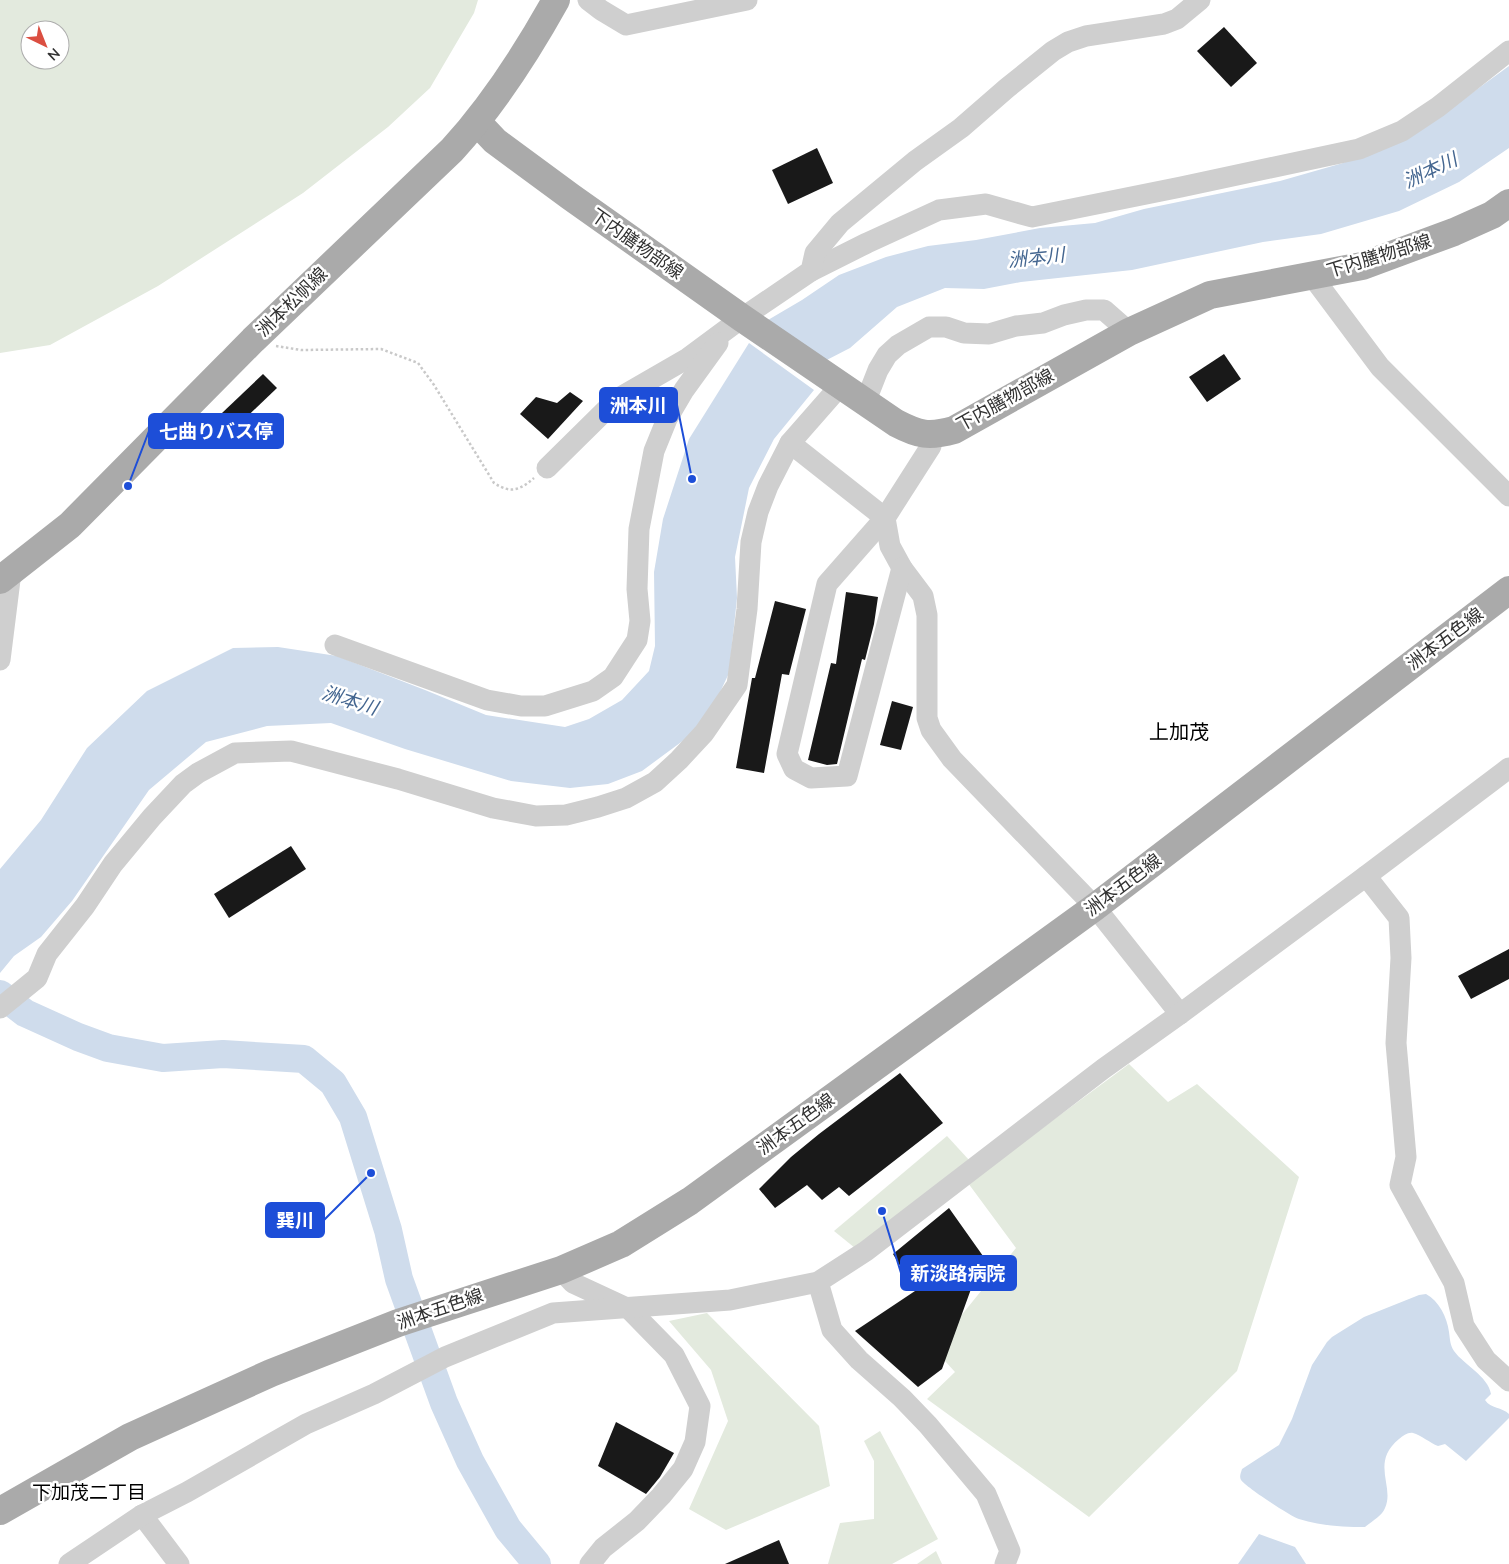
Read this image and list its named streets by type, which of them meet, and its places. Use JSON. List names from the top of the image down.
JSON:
{
  "streets": {
    "main road": ["下内膳物部線", "洲本松帆線", "洲本五色線"]
  },
  "crossings": [
    ["下内膳物部線", "洲本松帆線"]
  ],
  "districts": ["上加茂", "下加茂二丁目"],
  "water": ["洲本川"],
  "places": [
    "洲本川",
    "七曲りバス停",
    "巽川",
    "新淡路病院"
  ],
  "north": "bottom right"
}
